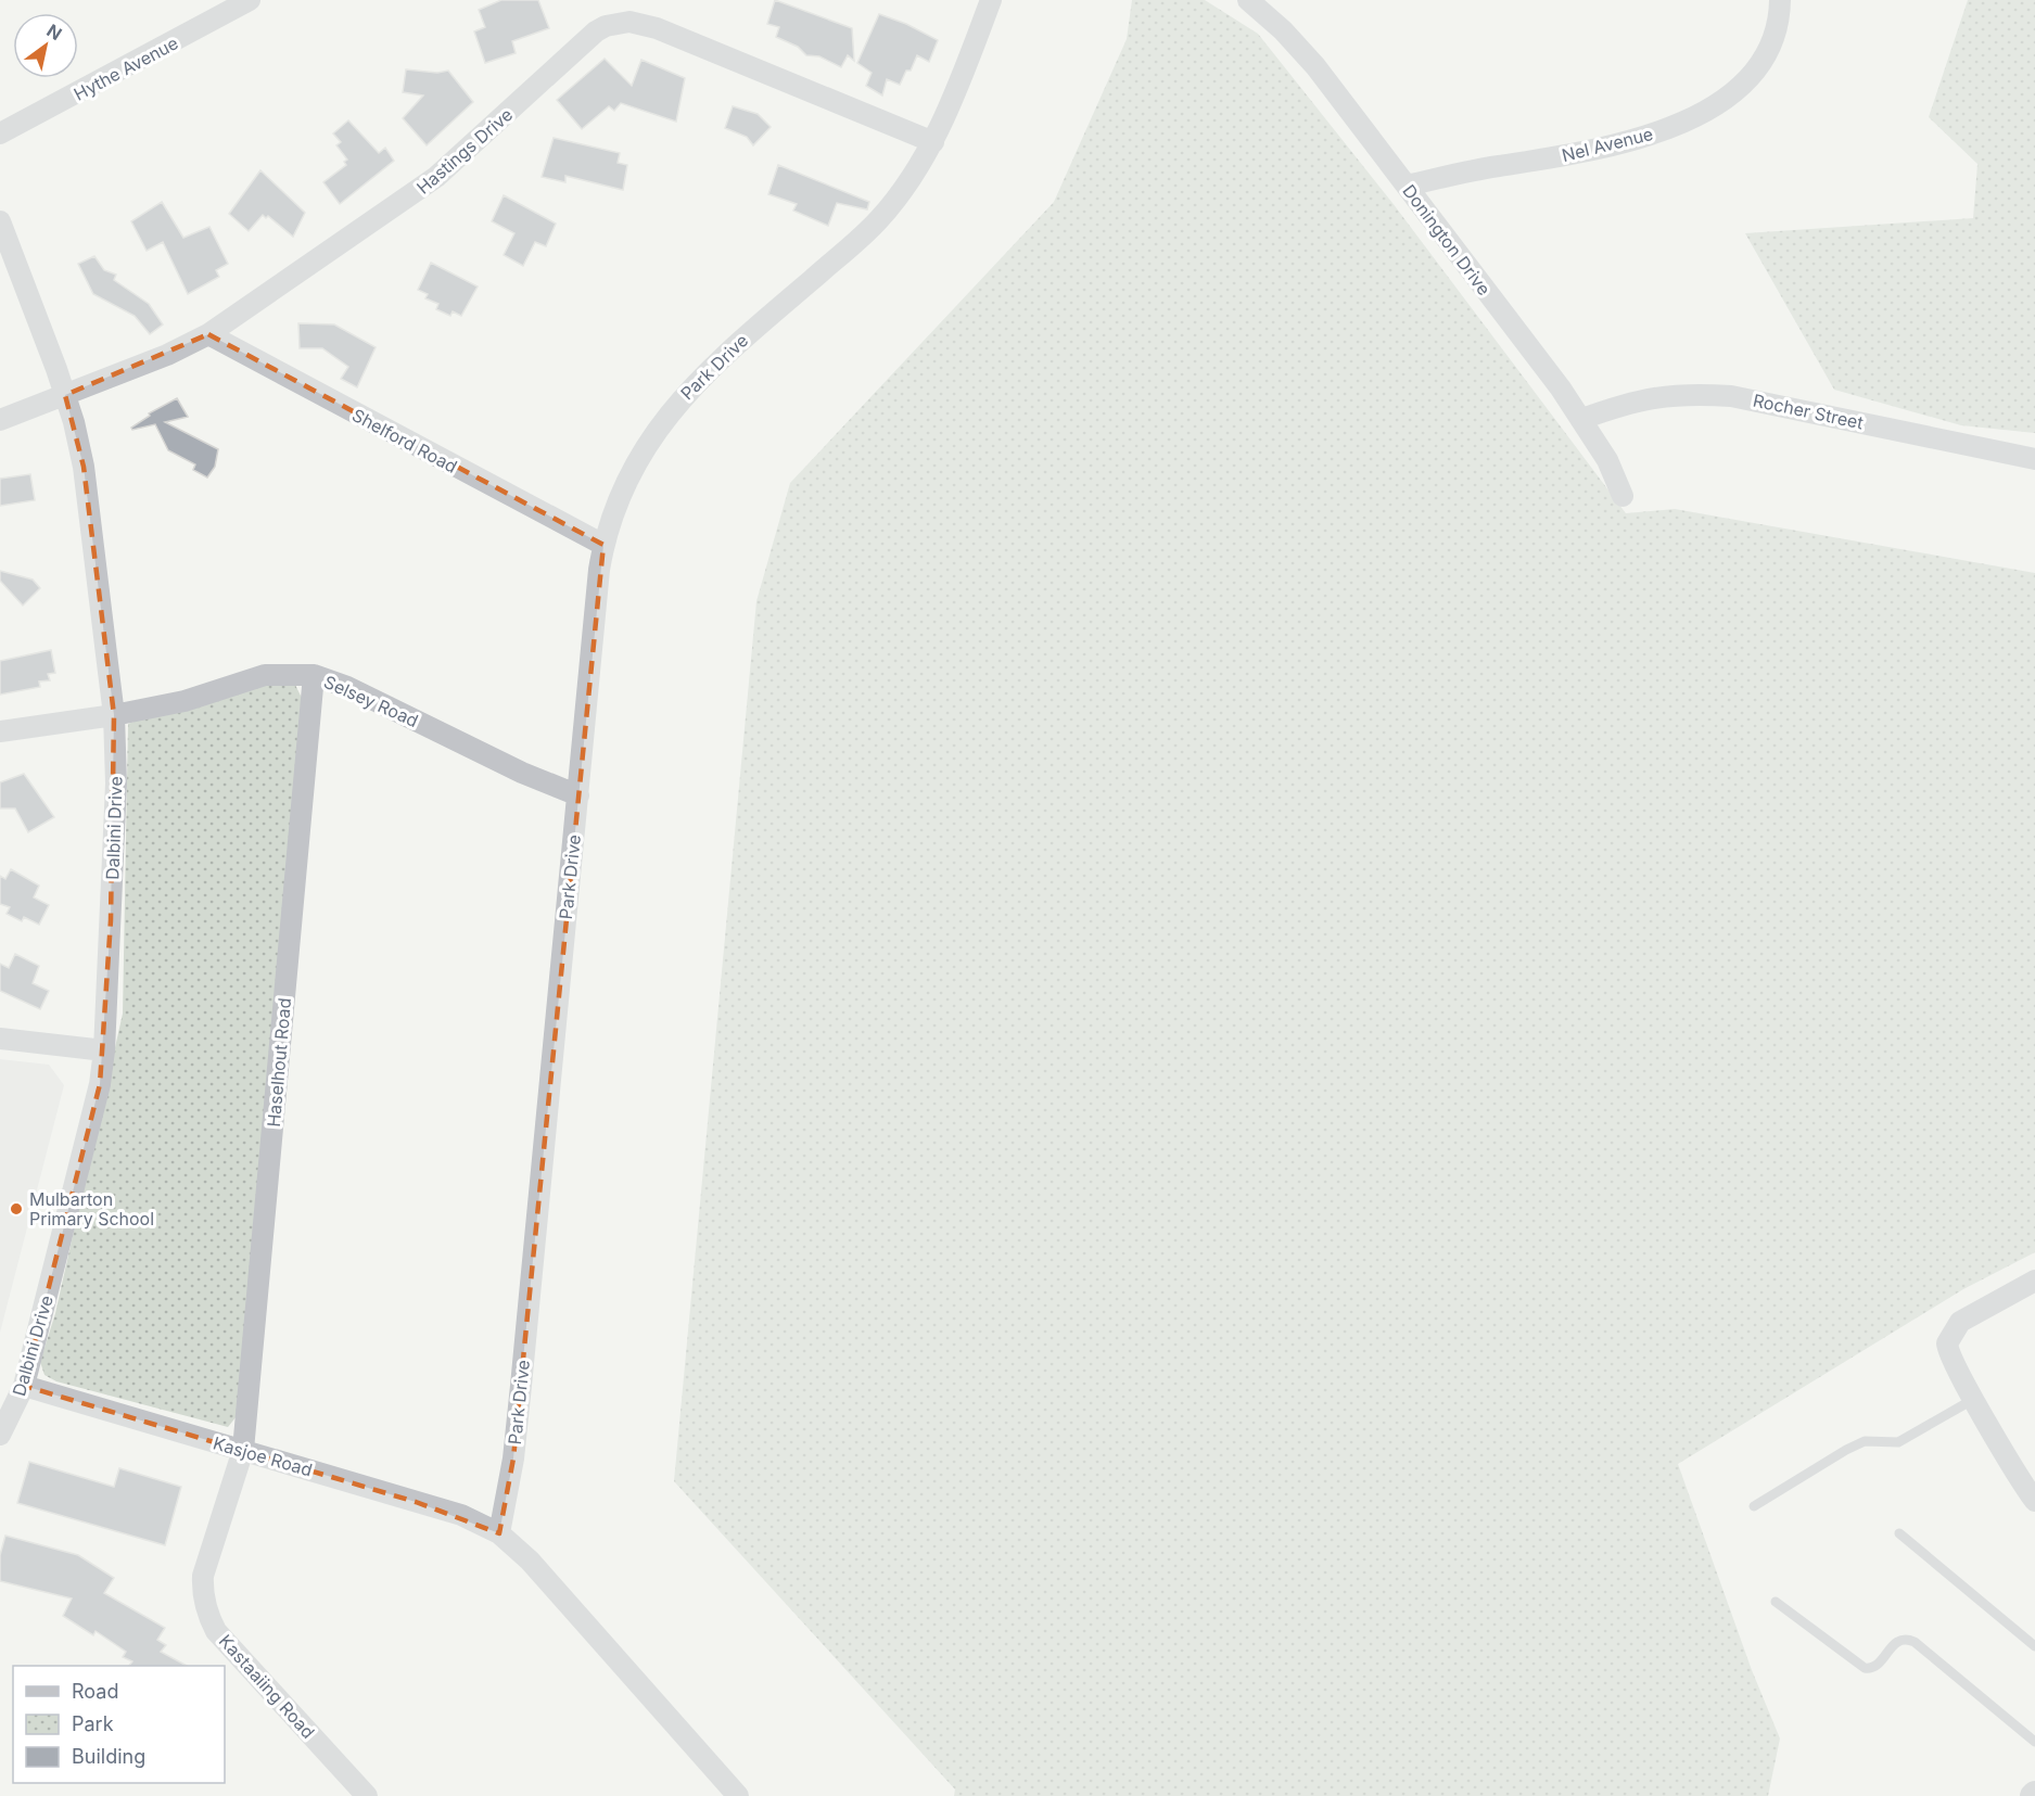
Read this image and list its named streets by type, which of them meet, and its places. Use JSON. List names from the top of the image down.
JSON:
{
  "streets": {
    "street": [
      "Hythe Avenue",
      "Nel Avenue",
      "Hastings Drive",
      "Donington Drive",
      "Park Drive",
      "Rocher Street",
      "Shelford Road",
      "Selsey Road",
      "Dalbini Drive",
      "Haselhout Road",
      "Kasjoe Road",
      "Kastaaiing Road"
    ]
  },
  "crossings": [
    ["Nel Avenue", "Donington Drive"],
    ["Hastings Drive", "Park Drive"],
    ["Hastings Drive", "Shelford Road"],
    ["Hastings Drive", "Dalbini Drive"],
    ["Donington Drive", "Rocher Street"],
    ["Park Drive", "Shelford Road"],
    ["Park Drive", "Selsey Road"],
    ["Park Drive", "Kasjoe Road"],
    ["Selsey Road", "Dalbini Drive"],
    ["Selsey Road", "Haselhout Road"],
    ["Dalbini Drive", "Kasjoe Road"],
    ["Haselhout Road", "Kasjoe Road"],
    ["Haselhout Road", "Kastaaiing Road"],
    ["Kasjoe Road", "Kastaaiing Road"]
  ],
  "places": ["Mulbarton Primary School"],
  "legend": ["Road", "Park", "Building"],
  "north": "top right"
}
